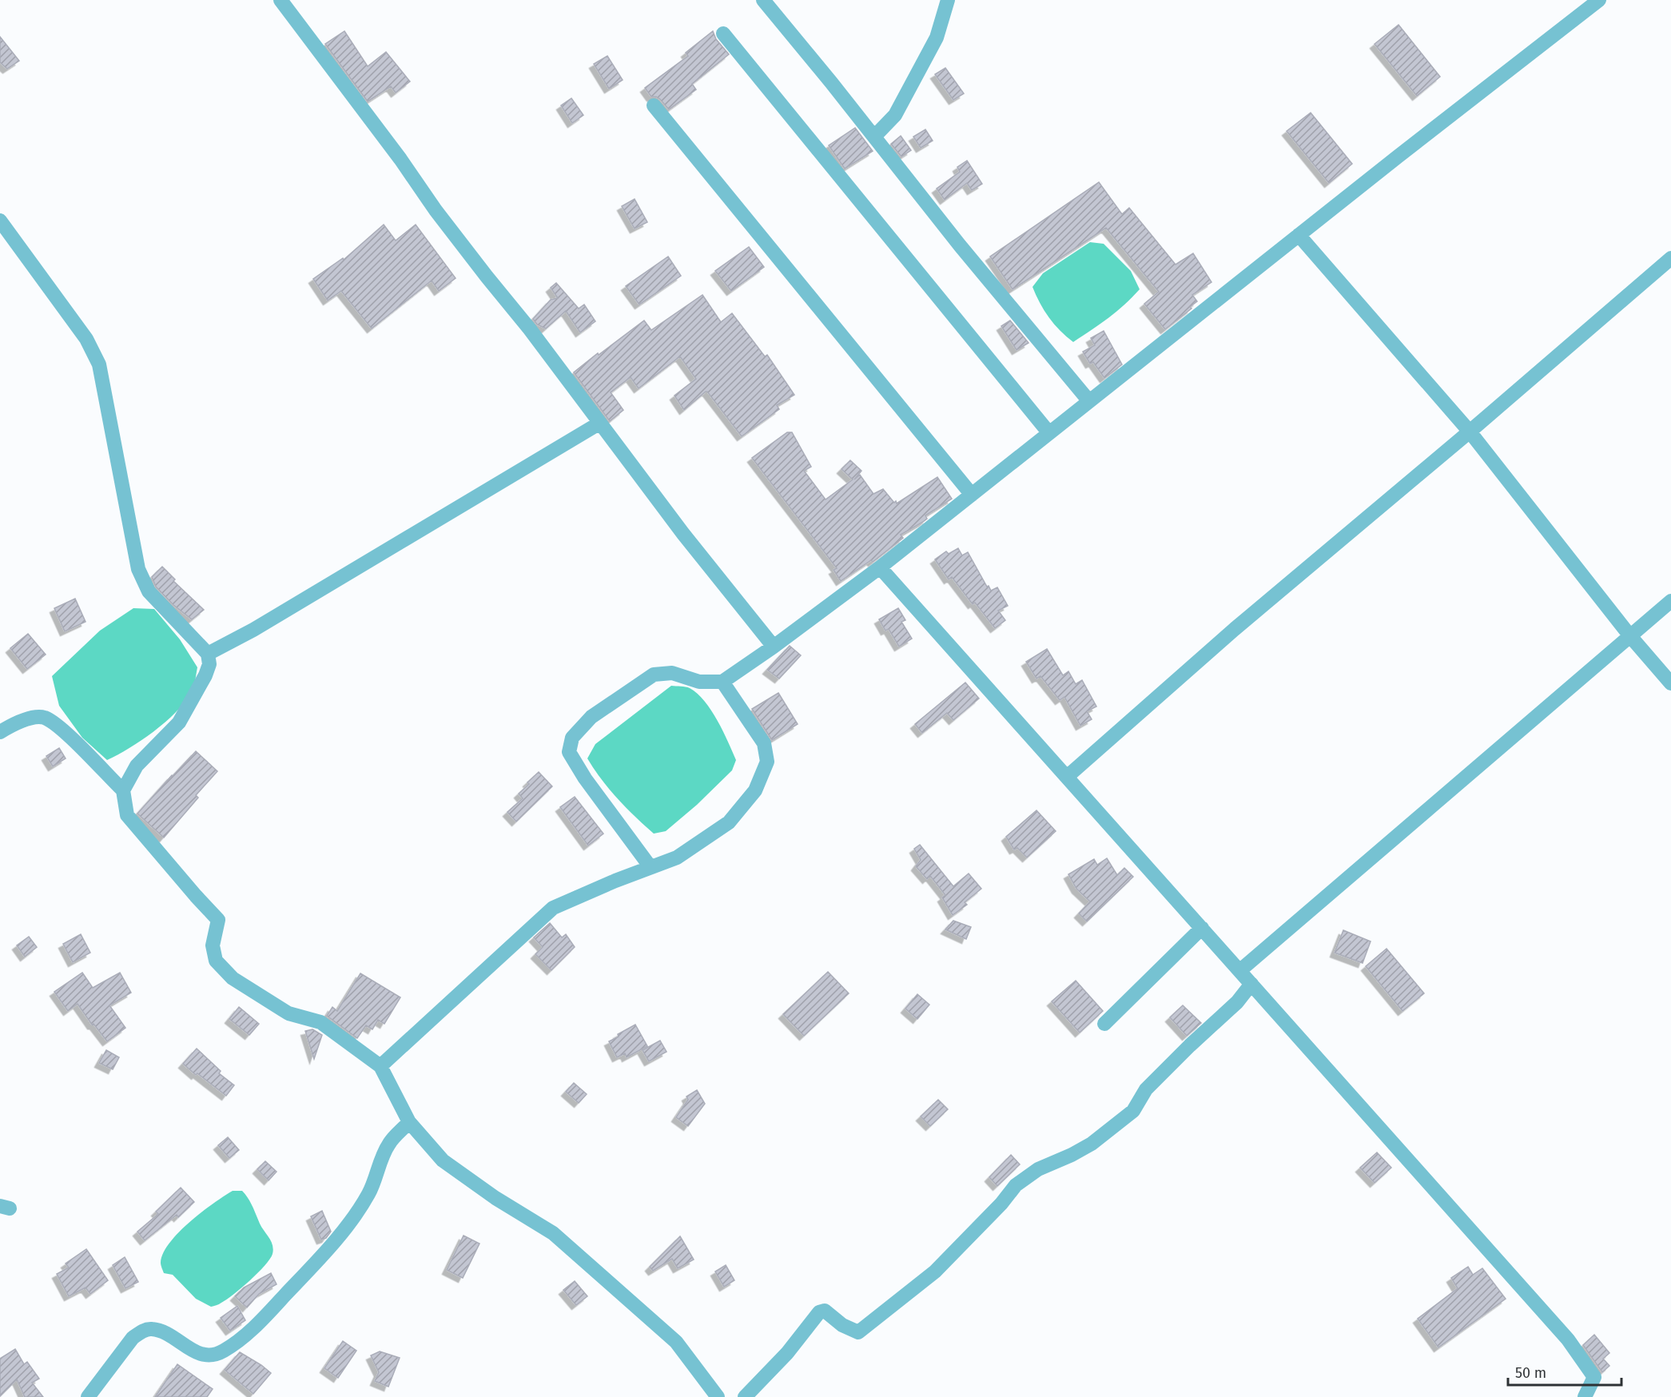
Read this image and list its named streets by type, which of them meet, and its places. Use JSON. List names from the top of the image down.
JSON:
{
  "scale_bar": "50 m"
}
